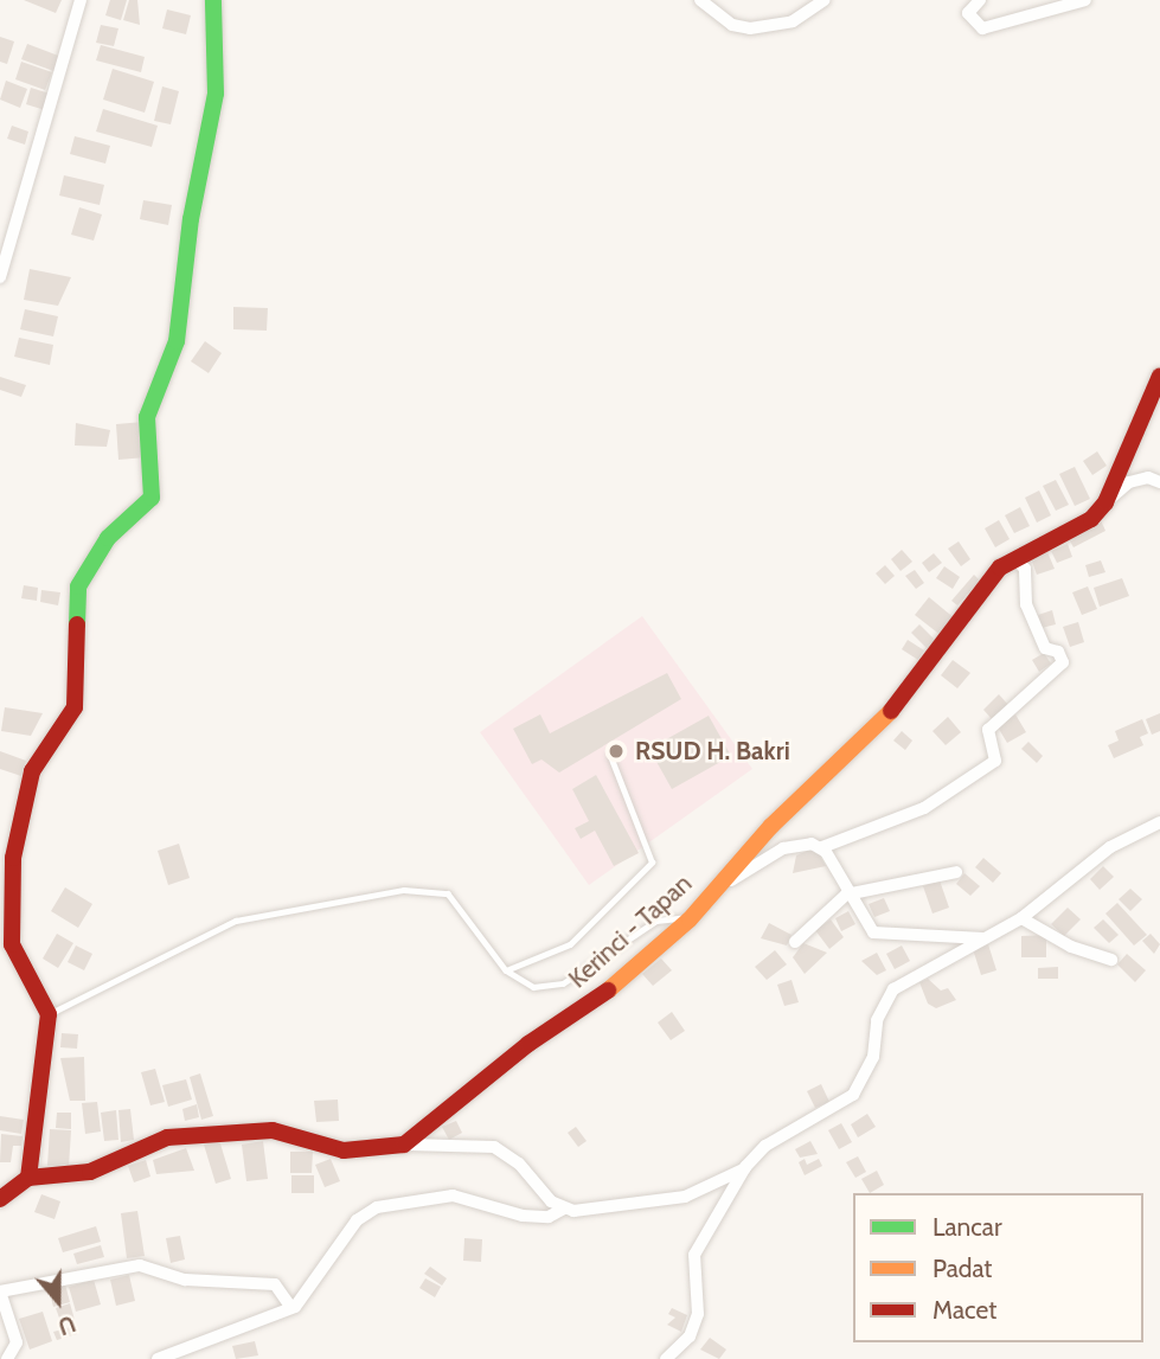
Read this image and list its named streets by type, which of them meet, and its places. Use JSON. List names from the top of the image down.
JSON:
{
  "streets": {
    "main road": ["Kerinci - Tapan"]
  },
  "places": ["RSUD H. Bakri"],
  "legend": ["Lancar", "Padat", "Macet"],
  "north": "bottom"
}
